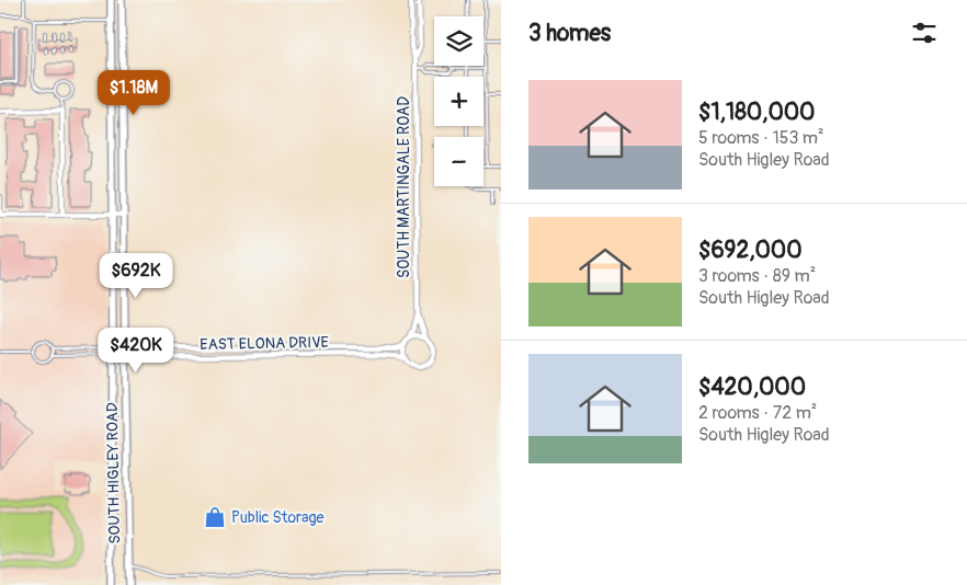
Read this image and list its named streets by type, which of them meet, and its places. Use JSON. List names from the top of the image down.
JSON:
{
  "streets": {
    "main road": ["SOUTH HIGLEY ROAD"],
    "street": ["SOUTH MARTINGALE ROAD", "EAST ELONA DRIVE"]
  },
  "crossings": [
    ["SOUTH MARTINGALE ROAD", "EAST ELONA DRIVE"],
    ["EAST ELONA DRIVE", "SOUTH HIGLEY ROAD"]
  ],
  "places": {
    "shop": ["Public Storage"]
  },
  "page": {
    "heading": "3 homes",
    "map_buttons": ["+", "−"],
    "list": [
      {
        "name": "$1,180,000",
        "note": "5 rooms · 153 m² · South Higley Road"
      },
      {
        "name": "$692,000",
        "note": "3 rooms · 89 m² · South Higley Road"
      },
      {
        "name": "$420,000",
        "note": "2 rooms · 72 m² · South Higley Road"
      }
    ],
    "price": ["$1.18M", "$692K", "$420K"]
  }
}
